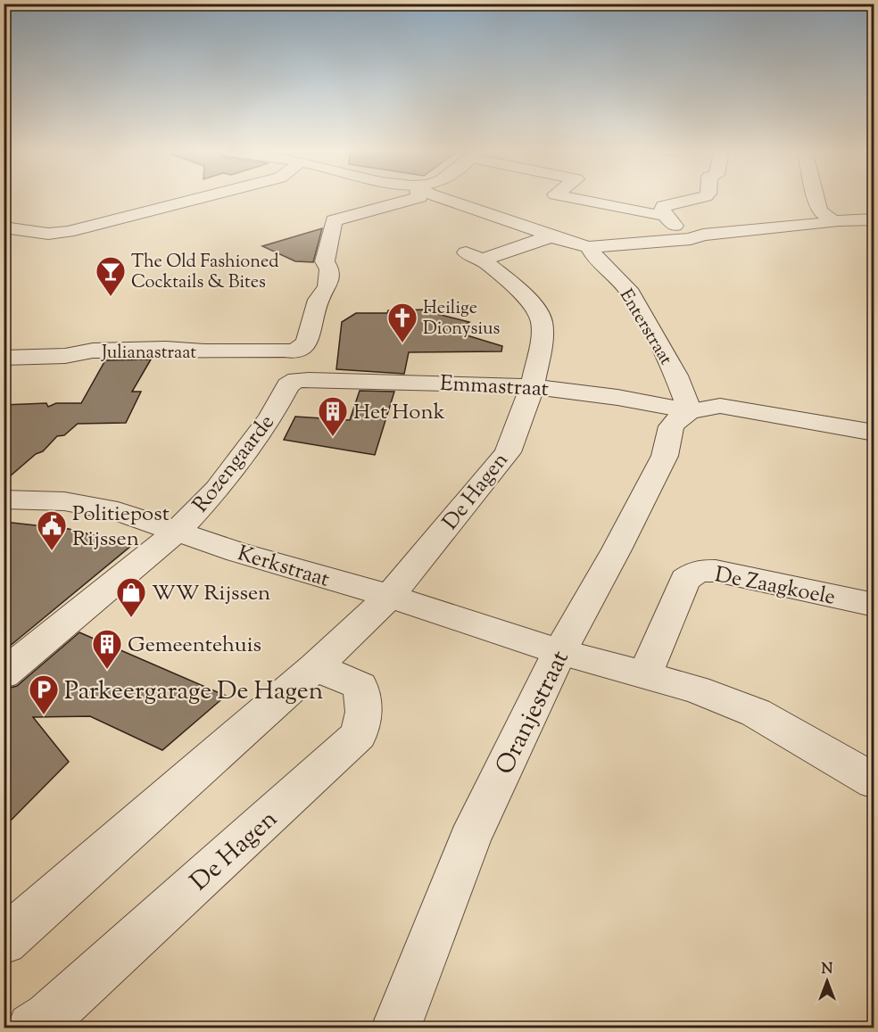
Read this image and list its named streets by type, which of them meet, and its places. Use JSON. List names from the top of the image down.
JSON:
{
  "streets": {
    "street": [
      "Enterstraat",
      "Julianastraat",
      "Emmastraat",
      "Rozengaarde",
      "De Hagen",
      "Kerkstraat",
      "De Zaagkoele",
      "Oranjestraat"
    ]
  },
  "crossings": [
    ["Enterstraat", "Emmastraat"],
    ["Enterstraat", "Oranjestraat"],
    ["Emmastraat", "Rozengaarde"],
    ["Emmastraat", "De Hagen"],
    ["Emmastraat", "Oranjestraat"],
    ["Rozengaarde", "Kerkstraat"],
    ["De Hagen", "Kerkstraat"],
    ["Kerkstraat", "De Zaagkoele"],
    ["Kerkstraat", "Oranjestraat"]
  ],
  "places": {
    "bar": ["The Old Fashioned Cocktails & Bites"],
    "church": ["Heilige Dionysius"],
    "building": ["Het Honk", "Gemeentehuis"],
    "public building": ["Politiepost Rijssen"],
    "shop": ["WW Rijssen"],
    "parking": ["Parkeergarage De Hagen"]
  },
  "north": "top"
}
